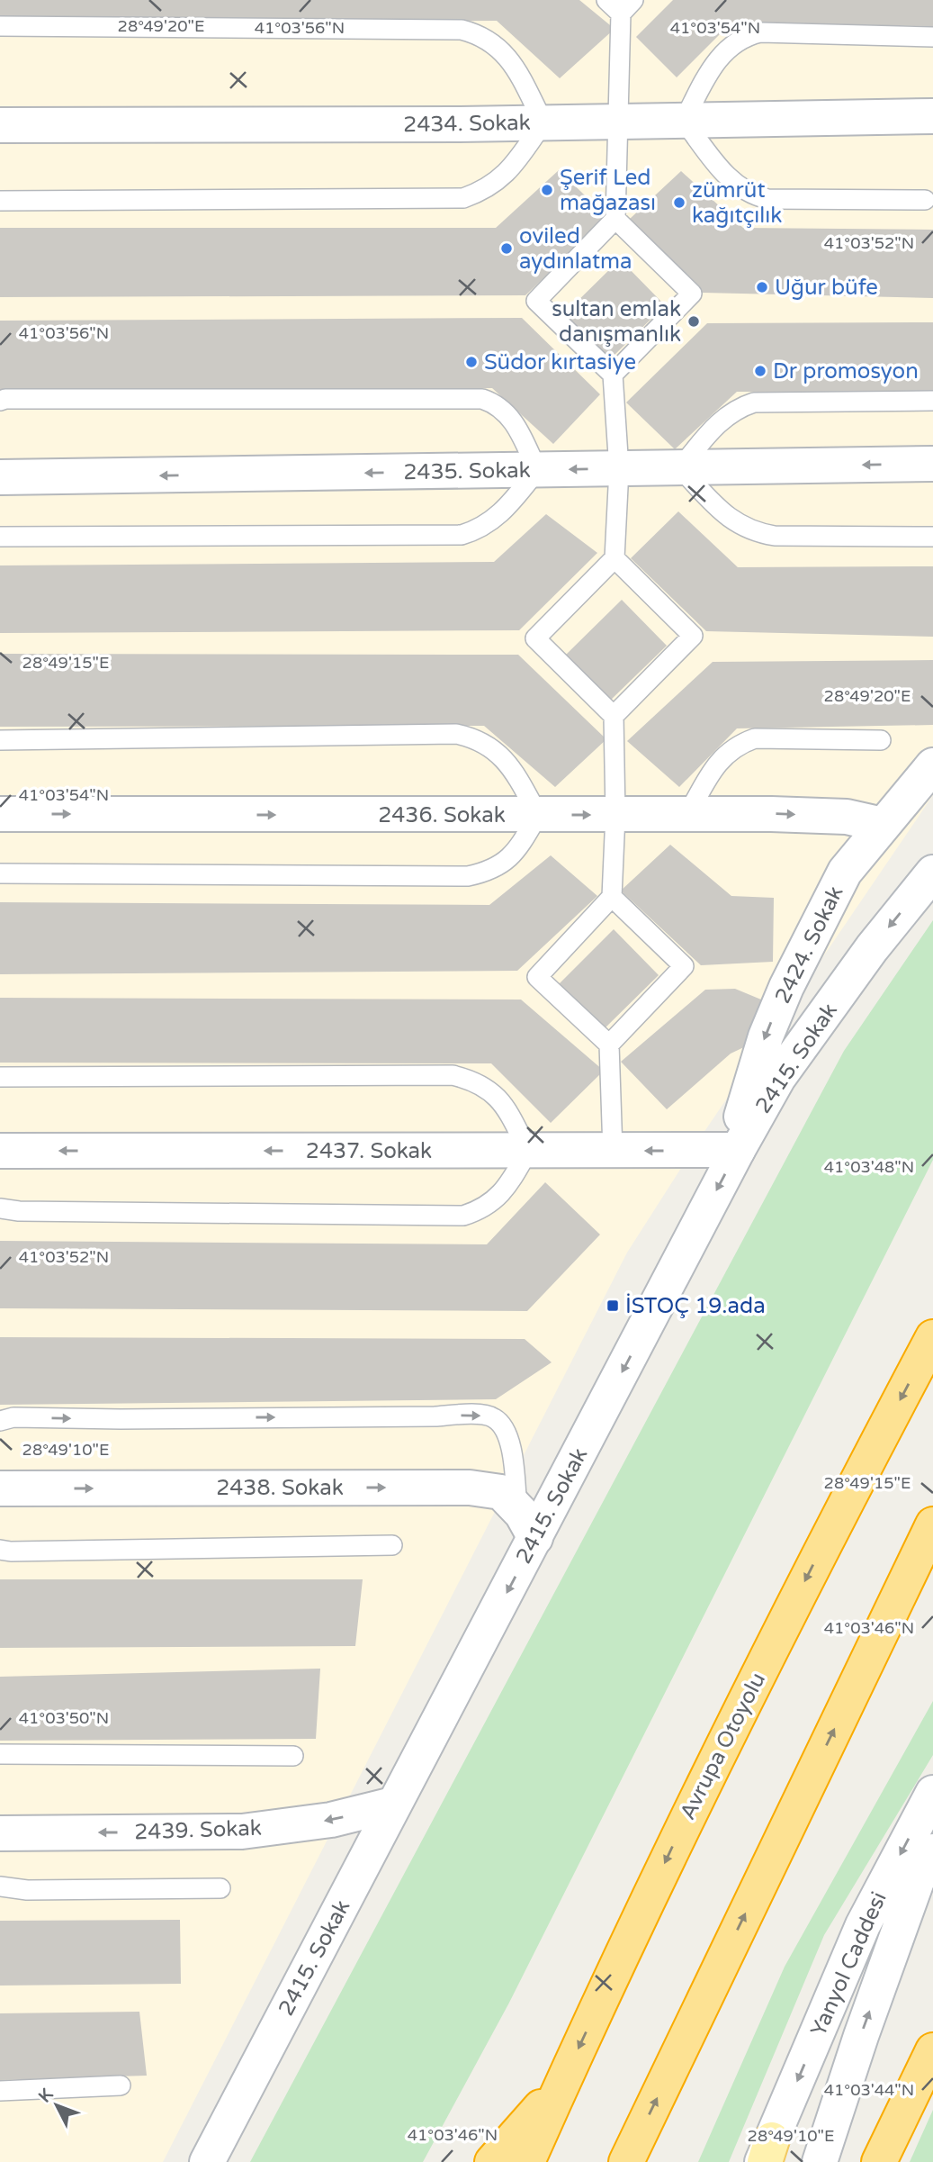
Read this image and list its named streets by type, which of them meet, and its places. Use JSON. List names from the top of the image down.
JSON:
{
  "streets": {
    "highway": ["Avrupa Otoyolu"],
    "street": [
      "2434. Sokak",
      "2435. Sokak",
      "2436. Sokak",
      "2424. Sokak",
      "2415. Sokak",
      "2437. Sokak",
      "2438. Sokak",
      "2439. Sokak",
      "Yanyol Caddesi"
    ]
  },
  "crossings": [
    ["2436. Sokak", "2424. Sokak"],
    ["2424. Sokak", "2415. Sokak"],
    ["2424. Sokak", "2437. Sokak"],
    ["2415. Sokak", "2437. Sokak"],
    ["2415. Sokak", "2438. Sokak"],
    ["2415. Sokak", "2439. Sokak"]
  ],
  "one_way": [
    "2435. Sokak",
    "2436. Sokak",
    "2424. Sokak",
    "2415. Sokak",
    "2437. Sokak",
    "2438. Sokak",
    "2439. Sokak"
  ],
  "places": {
    "other": [
      "Şerif Led mağazası",
      "zümrüt kağıtçılık",
      "oviled aydınlatma",
      "Uğur büfe",
      "sultan emlak danışmanlık",
      "Südor kırtasiye",
      "Dr promosyon"
    ],
    "transit": ["İSTOÇ 19.ada"]
  },
  "north": "top left",
  "coordinates": [
    "28°49'20\"E",
    "41°03'56\"N",
    "41°03'54\"N",
    "41°03'52\"N",
    "28°49'15\"E",
    "41°03'48\"N",
    "28°49'10\"E",
    "41°03'46\"N",
    "41°03'50\"N",
    "41°03'44\"N"
  ]
}
